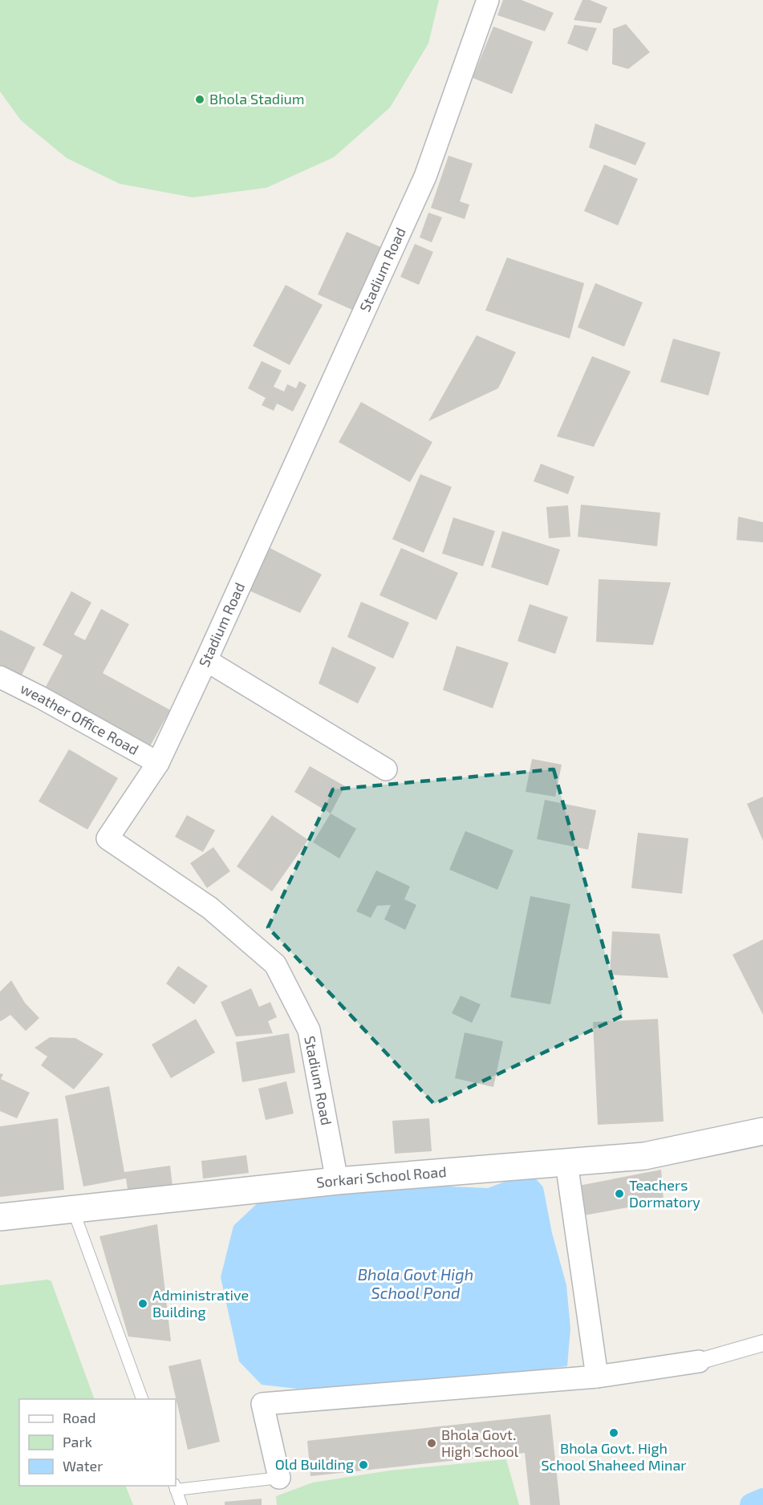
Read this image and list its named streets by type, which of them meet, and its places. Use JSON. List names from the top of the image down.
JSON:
{
  "streets": {
    "street": ["Stadium Road", "weather Office Road", "Sorkari School Road"]
  },
  "crossings": [
    ["Stadium Road", "weather Office Road"],
    ["Stadium Road", "Sorkari School Road"]
  ],
  "water": ["Bhola Govt High School Pond"],
  "places": [
    "Bhola Stadium",
    "Teachers Dormatory",
    "Administrative Building",
    "Bhola Govt. High School Shaheed Minar",
    "Bhola Govt. High School",
    "Old Building"
  ],
  "legend": ["Road", "Park", "Water"]
}
